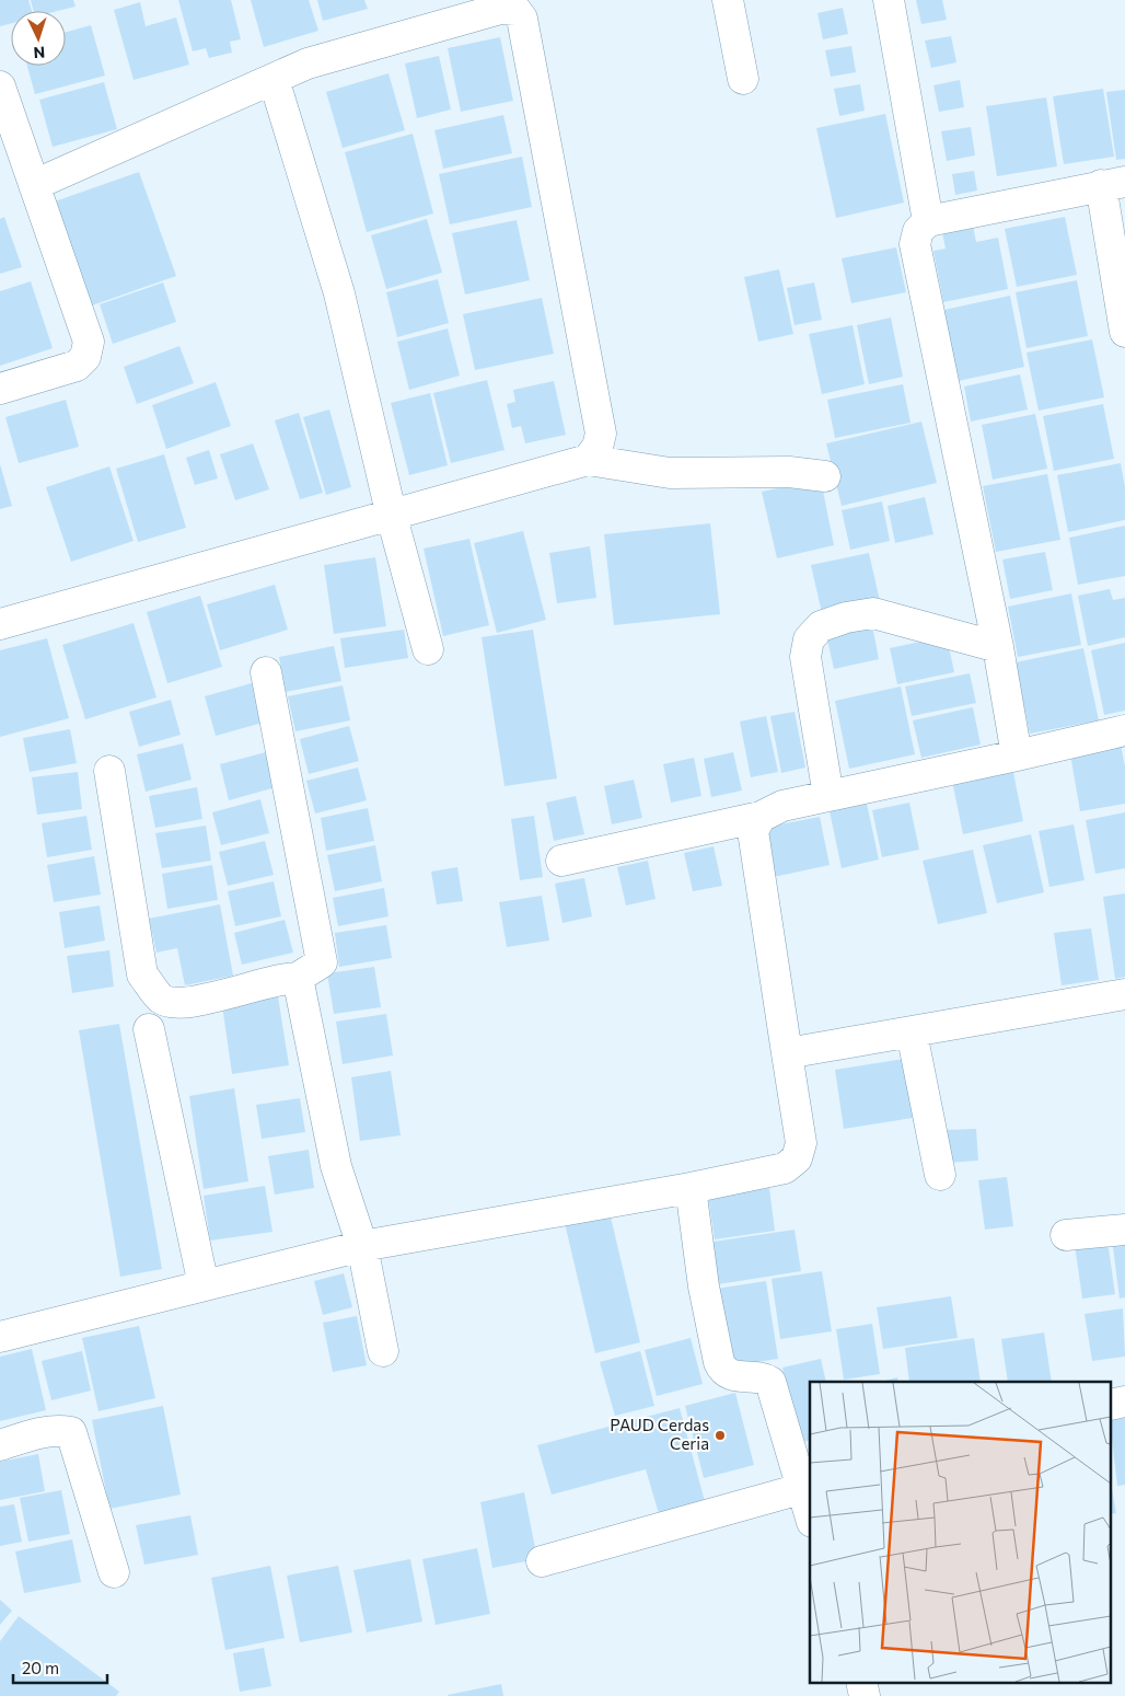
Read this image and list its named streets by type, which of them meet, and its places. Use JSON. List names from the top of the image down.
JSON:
{
  "places": ["PAUD Cerdas Ceria"],
  "scale_bar": "20 m",
  "north": "bottom"
}
